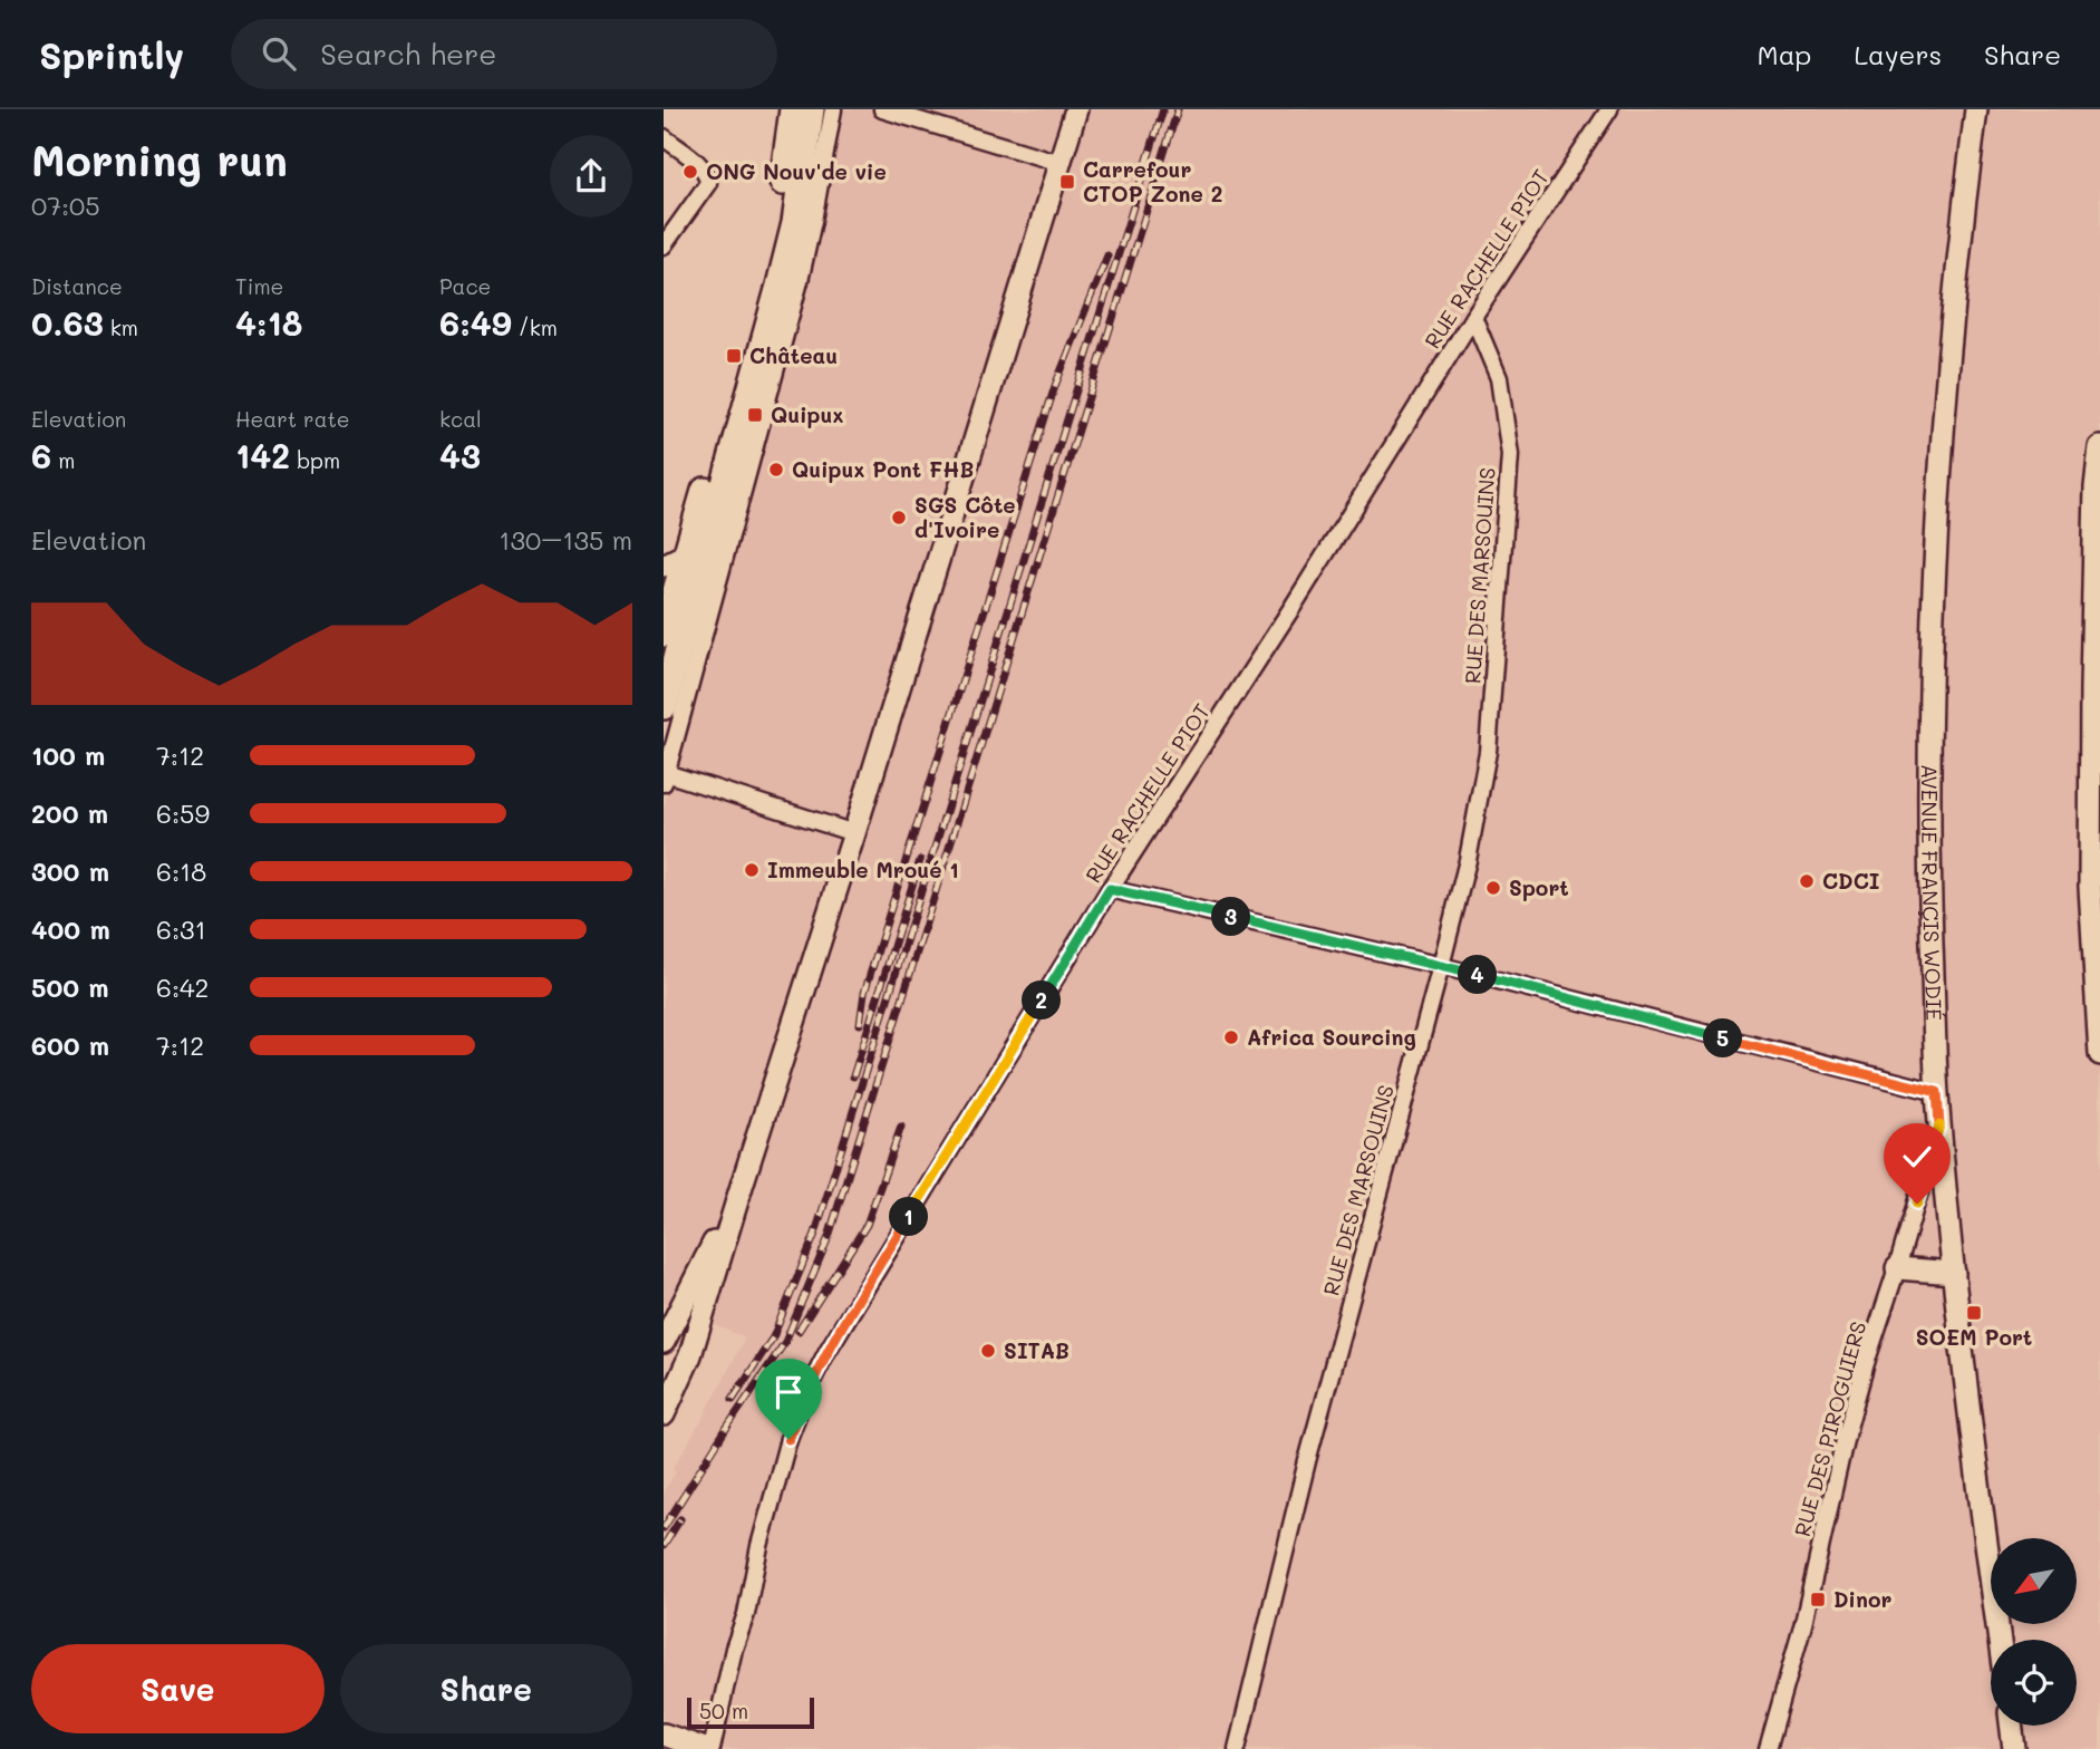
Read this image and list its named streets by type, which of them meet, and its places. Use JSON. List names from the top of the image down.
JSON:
{
  "streets": {
    "street": [
      "RUE RACHELLE PIOT",
      "RUE DES MARSOUINS",
      "AVENUE FRANÇIS WODIÉ",
      "RUE DES PIROGUIERS"
    ]
  },
  "crossings": [
    ["RUE RACHELLE PIOT", "RUE DES MARSOUINS"],
    ["AVENUE FRANÇIS WODIÉ", "RUE DES PIROGUIERS"]
  ],
  "places": {
    "other": [
      "ONG Nouv'de vie",
      "Quipux Pont FHB",
      "SGS Côte d'Ivoire",
      "Immeuble Mroué 1",
      "CDCI",
      "Sport",
      "Africa Sourcing",
      "SITAB"
    ],
    "transit": [
      "Carrefour CTOP Zone 2",
      "Château",
      "Quipux",
      "SOEM Port",
      "Dinor"
    ]
  },
  "scale_bar": "50 m",
  "north": "bottom left",
  "page": {
    "header": "Sprintly",
    "search": "Search here",
    "nav": ["Map", "Layers", "Share"],
    "heading": ["Morning run", "07:05"],
    "stats": [
      ["Distance", "0.63 km"],
      ["Time", "4:18"],
      ["Pace", "6:49 /km"],
      ["Elevation", "6 m"],
      ["Heart rate", "142 bpm"],
      ["kcal", "43"]
    ],
    "chart": ["Elevation", "130–135 m"],
    "list": [
      {
        "name": "100 m",
        "note": "7:12"
      },
      {
        "name": "200 m",
        "note": "6:59"
      },
      {
        "name": "300 m",
        "note": "6:18"
      },
      {
        "name": "400 m",
        "note": "6:31"
      },
      {
        "name": "500 m",
        "note": "6:42"
      },
      {
        "name": "600 m",
        "note": "7:12"
      }
    ],
    "pins": [
      "3",
      "4",
      "2",
      "5",
      "1"
    ],
    "buttons": ["Save", "Share"],
    "scale": "50 m"
  }
}
